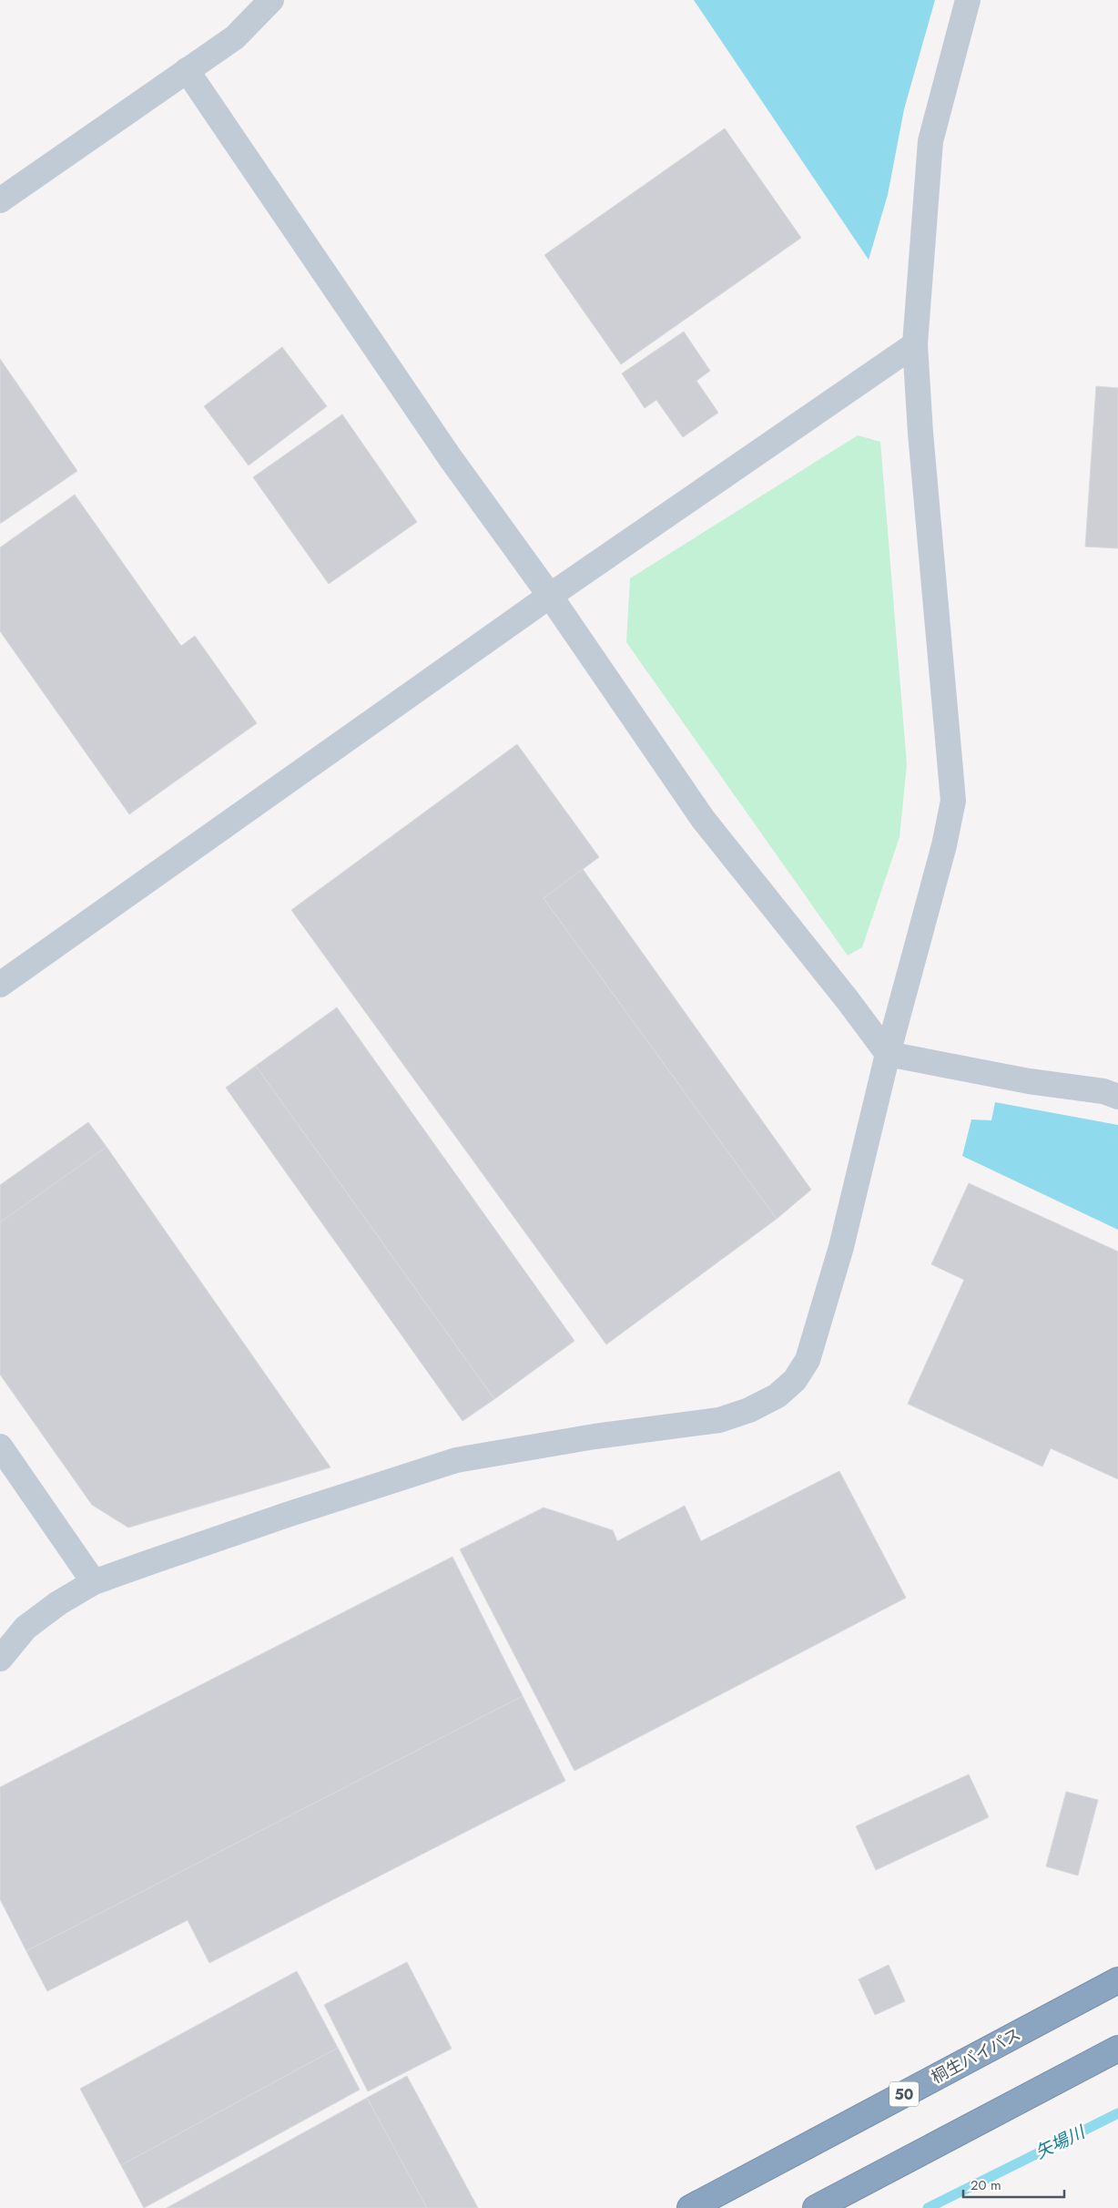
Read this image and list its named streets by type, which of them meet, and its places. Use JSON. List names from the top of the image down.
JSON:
{
  "streets": {
    "highway": ["桐生バイパス", "50"]
  },
  "water": ["矢場川"],
  "scale_bar": "20 m"
}
